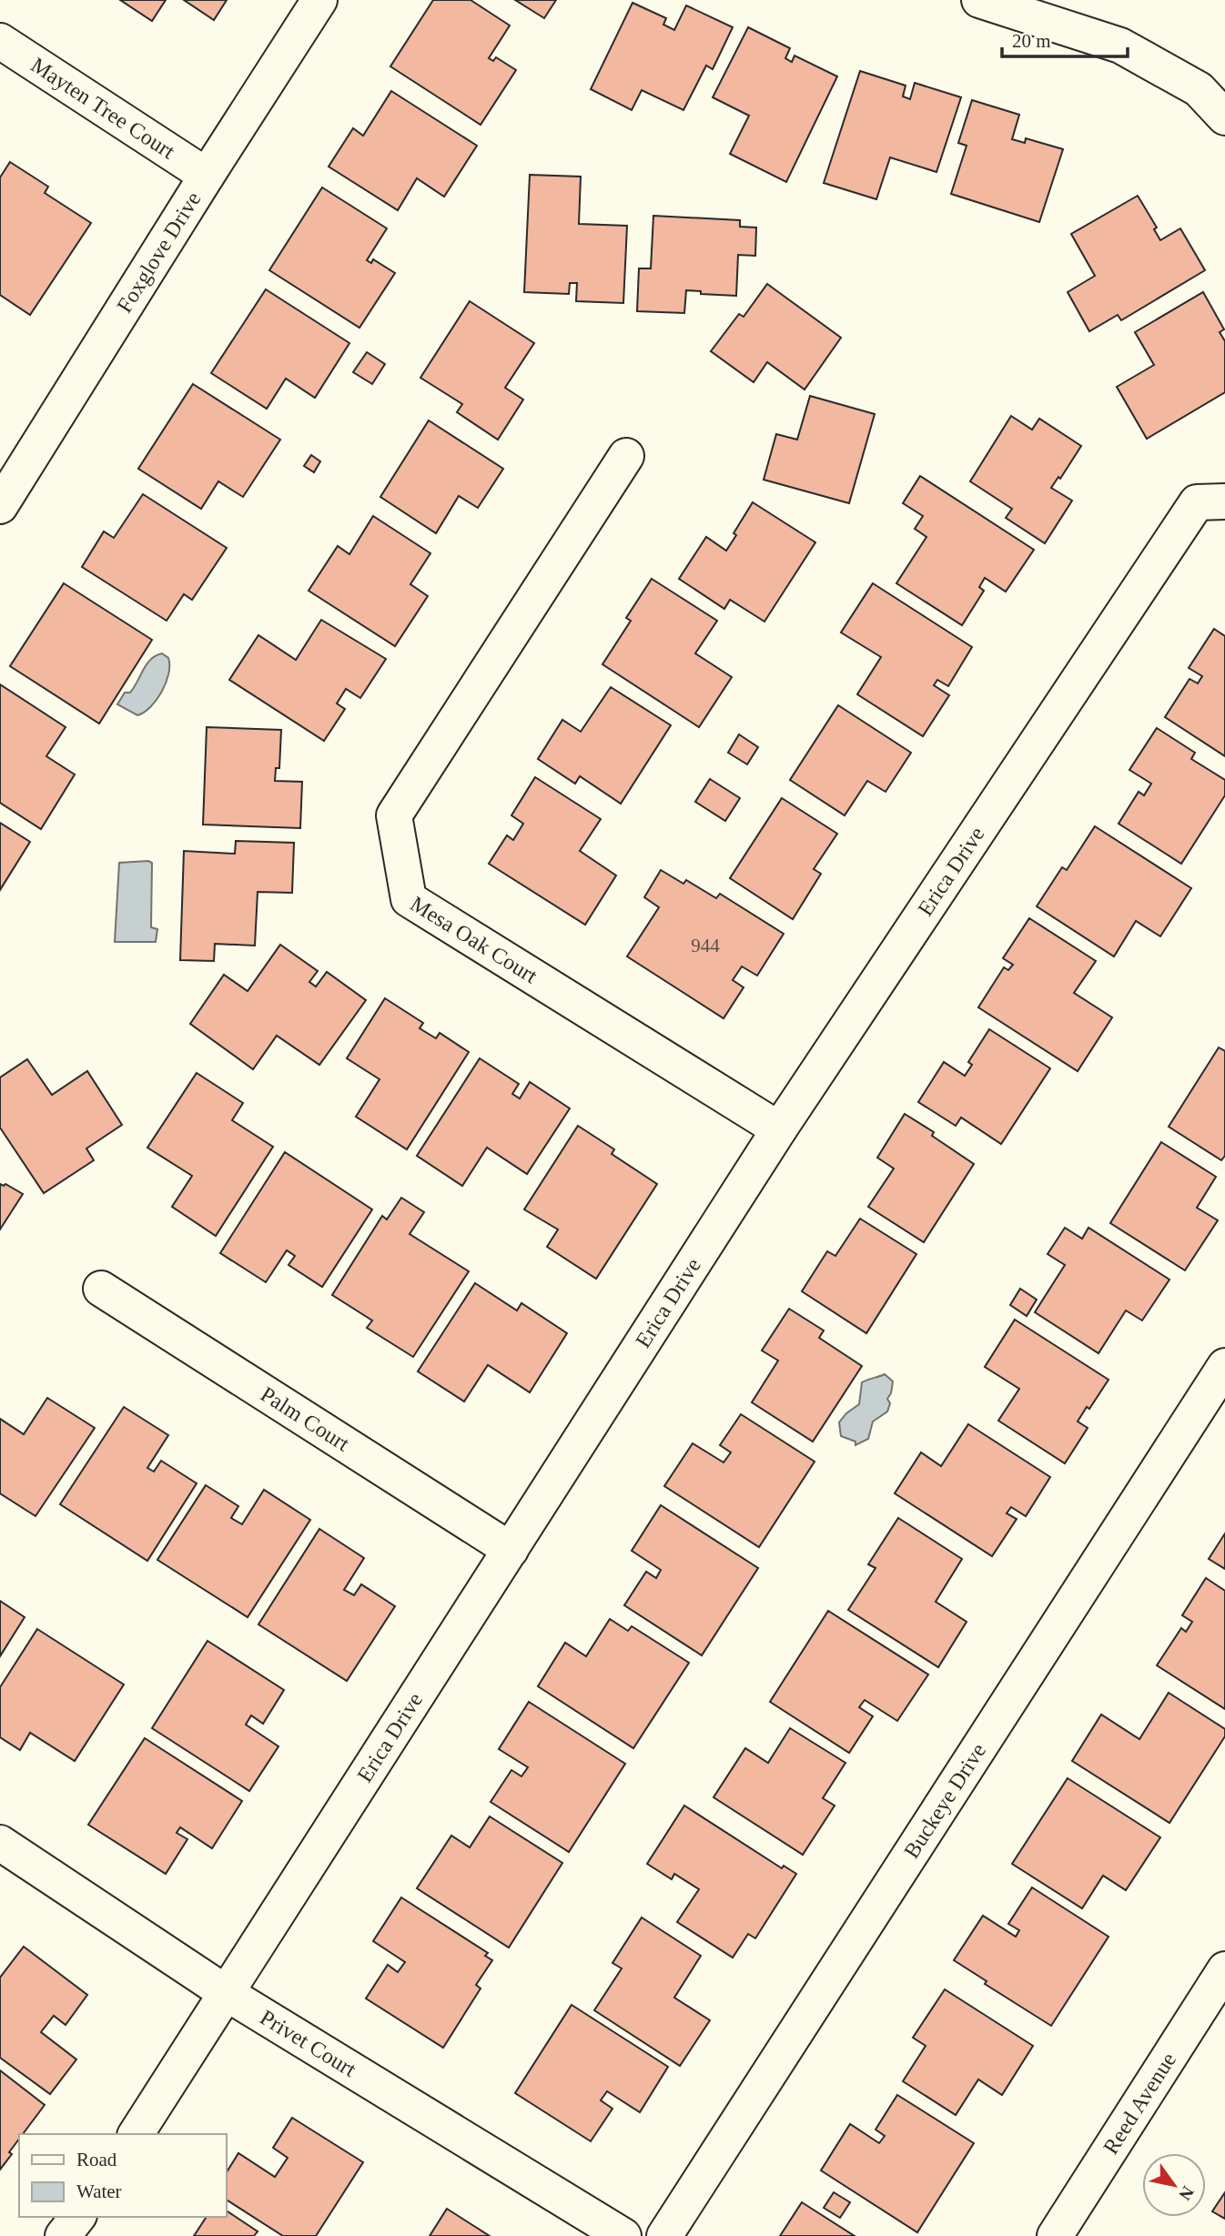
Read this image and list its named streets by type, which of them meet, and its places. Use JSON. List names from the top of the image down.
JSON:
{
  "streets": {
    "street": [
      "Mayten Tree Court",
      "Foxglove Drive",
      "Erica Drive",
      "Mesa Oak Court",
      "Palm Court",
      "Buckeye Drive",
      "Privet Court",
      "Reed Avenue"
    ]
  },
  "crossings": [
    ["Mayten Tree Court", "Foxglove Drive"],
    ["Erica Drive", "Mesa Oak Court"],
    ["Erica Drive", "Palm Court"],
    ["Erica Drive", "Privet Court"]
  ],
  "house_numbers": ["944"],
  "legend": ["Road", "Water"],
  "scale_bar": "20 m",
  "north": "bottom right"
}
